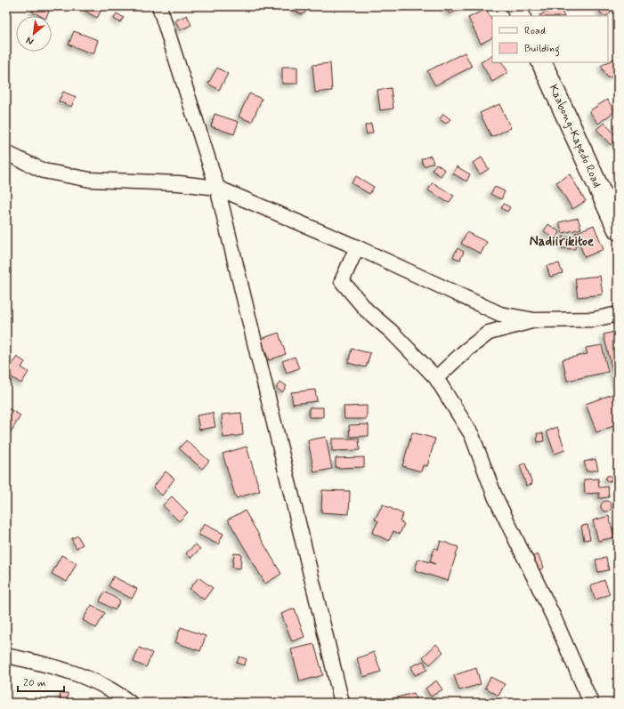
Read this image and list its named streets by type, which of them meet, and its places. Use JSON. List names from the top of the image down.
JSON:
{
  "streets": {
    "main road": ["Kaabong-Kapedo Road"]
  },
  "districts": ["Nadiirikitoe"],
  "legend": ["Road", "Building"],
  "scale_bar": "20 m",
  "north": "bottom left"
}
